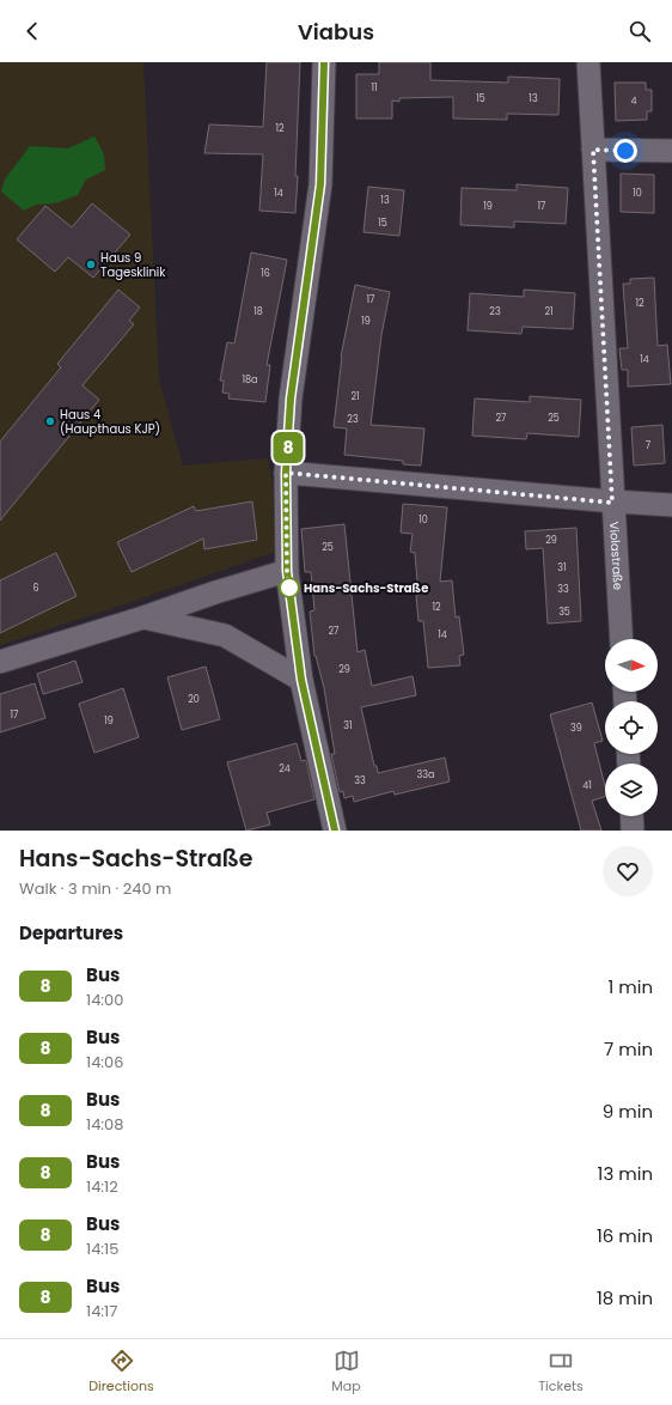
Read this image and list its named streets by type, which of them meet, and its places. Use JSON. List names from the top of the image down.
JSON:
{
  "streets": {
    "street": ["Violastraße"]
  },
  "places": ["Haus 9 Tagesklinik", "Haus 4 (Haupthaus KJP)", "Hans-Sachs-Straße"],
  "lines": ["bus line 8"],
  "house_numbers": [
    "11",
    "15",
    "13",
    "4",
    "12",
    "14",
    "10",
    "13",
    "19",
    "17",
    "15",
    "16",
    "17",
    "12",
    "18",
    "23",
    "21",
    "19",
    "14",
    "18a",
    "21",
    "27",
    "25",
    "23",
    "7",
    "10",
    "29",
    "25",
    "31",
    "6",
    "33",
    "12",
    "35",
    "27",
    "14",
    "29",
    "20",
    "17",
    "19",
    "31",
    "39",
    "24",
    "33a",
    "33",
    "41"
  ],
  "north": "right",
  "page": {
    "header": "Viabus",
    "on_map": "8",
    "heading": [
      ["Hans-Sachs-Straße", "Walk · 3 min · 240 m"],
      "Departures"
    ],
    "list": [
      {
        "mark": "8",
        "name": "Bus",
        "note": "14:00",
        "value": "1 min"
      },
      {
        "mark": "8",
        "name": "Bus",
        "note": "14:06",
        "value": "7 min"
      },
      {
        "mark": "8",
        "name": "Bus",
        "note": "14:08",
        "value": "9 min"
      },
      {
        "mark": "8",
        "name": "Bus",
        "note": "14:12",
        "value": "13 min"
      },
      {
        "mark": "8",
        "name": "Bus",
        "note": "14:15",
        "value": "16 min"
      },
      {
        "mark": "8",
        "name": "Bus",
        "note": "14:17",
        "value": "18 min"
      }
    ],
    "tabs": ["Directions", "Map", "Tickets"]
  }
}
